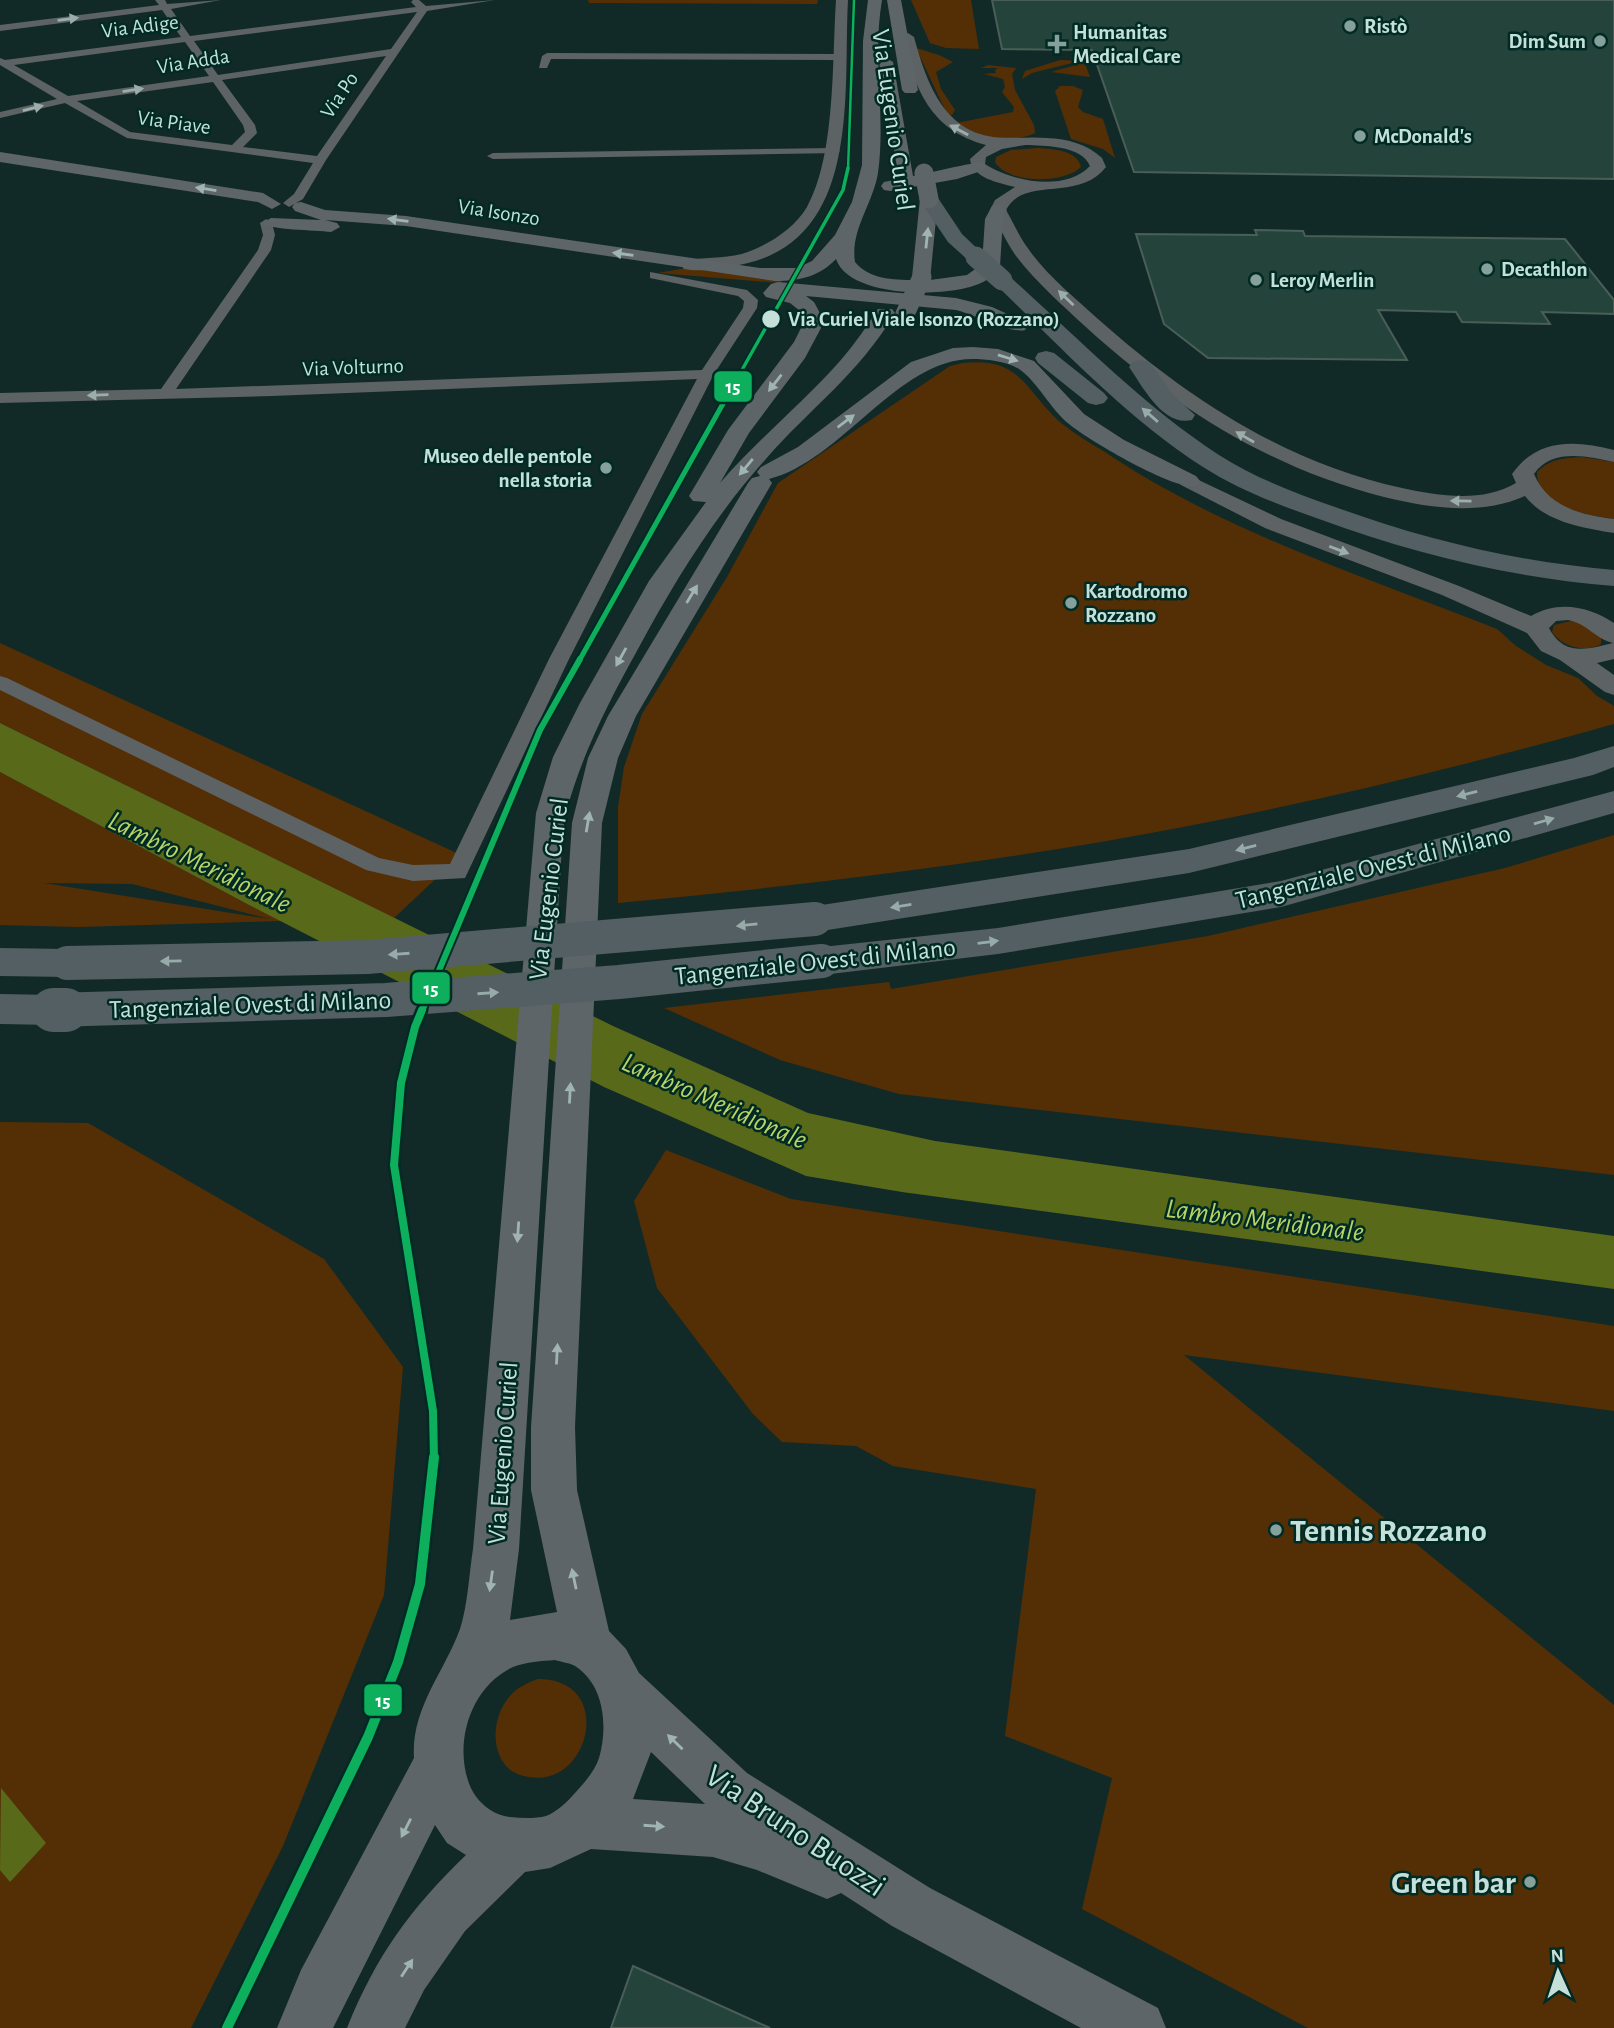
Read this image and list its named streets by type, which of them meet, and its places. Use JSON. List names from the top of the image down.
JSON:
{
  "streets": {
    "highway": ["Tangenziale Ovest di Milano"],
    "main road": ["Via Eugenio Curiel", "Via Isonzo", "Via Bruno Buozzi"],
    "street": [
      "Via Adige",
      "Via Adda",
      "Via Po",
      "Via Piave",
      "Via Volturno"
    ]
  },
  "crossings": [
    ["Via Adige", "Via Po"],
    ["Via Adige", "Via Piave"],
    ["Via Adda", "Via Po"],
    ["Via Adda", "Via Piave"],
    ["Via Po", "Via Piave"],
    ["Via Po", "Via Isonzo"],
    ["Via Eugenio Curiel", "Via Isonzo"],
    ["Via Eugenio Curiel", "Via Bruno Buozzi"]
  ],
  "water": ["Lambro Meridionale"],
  "places": {
    "other": [
      "Ristò",
      "Dim Sum",
      "McDonald's",
      "Decathlon",
      "Leroy Merlin",
      "Via Curiel Viale Isonzo (Rozzano)",
      "Museo delle pentole nella storia",
      "Kartodromo Rozzano",
      "Tennis Rozzano",
      "Green bar"
    ],
    "health": ["Humanitas Medical Care"]
  },
  "lines": ["transit line 15"],
  "north": "top"
}
